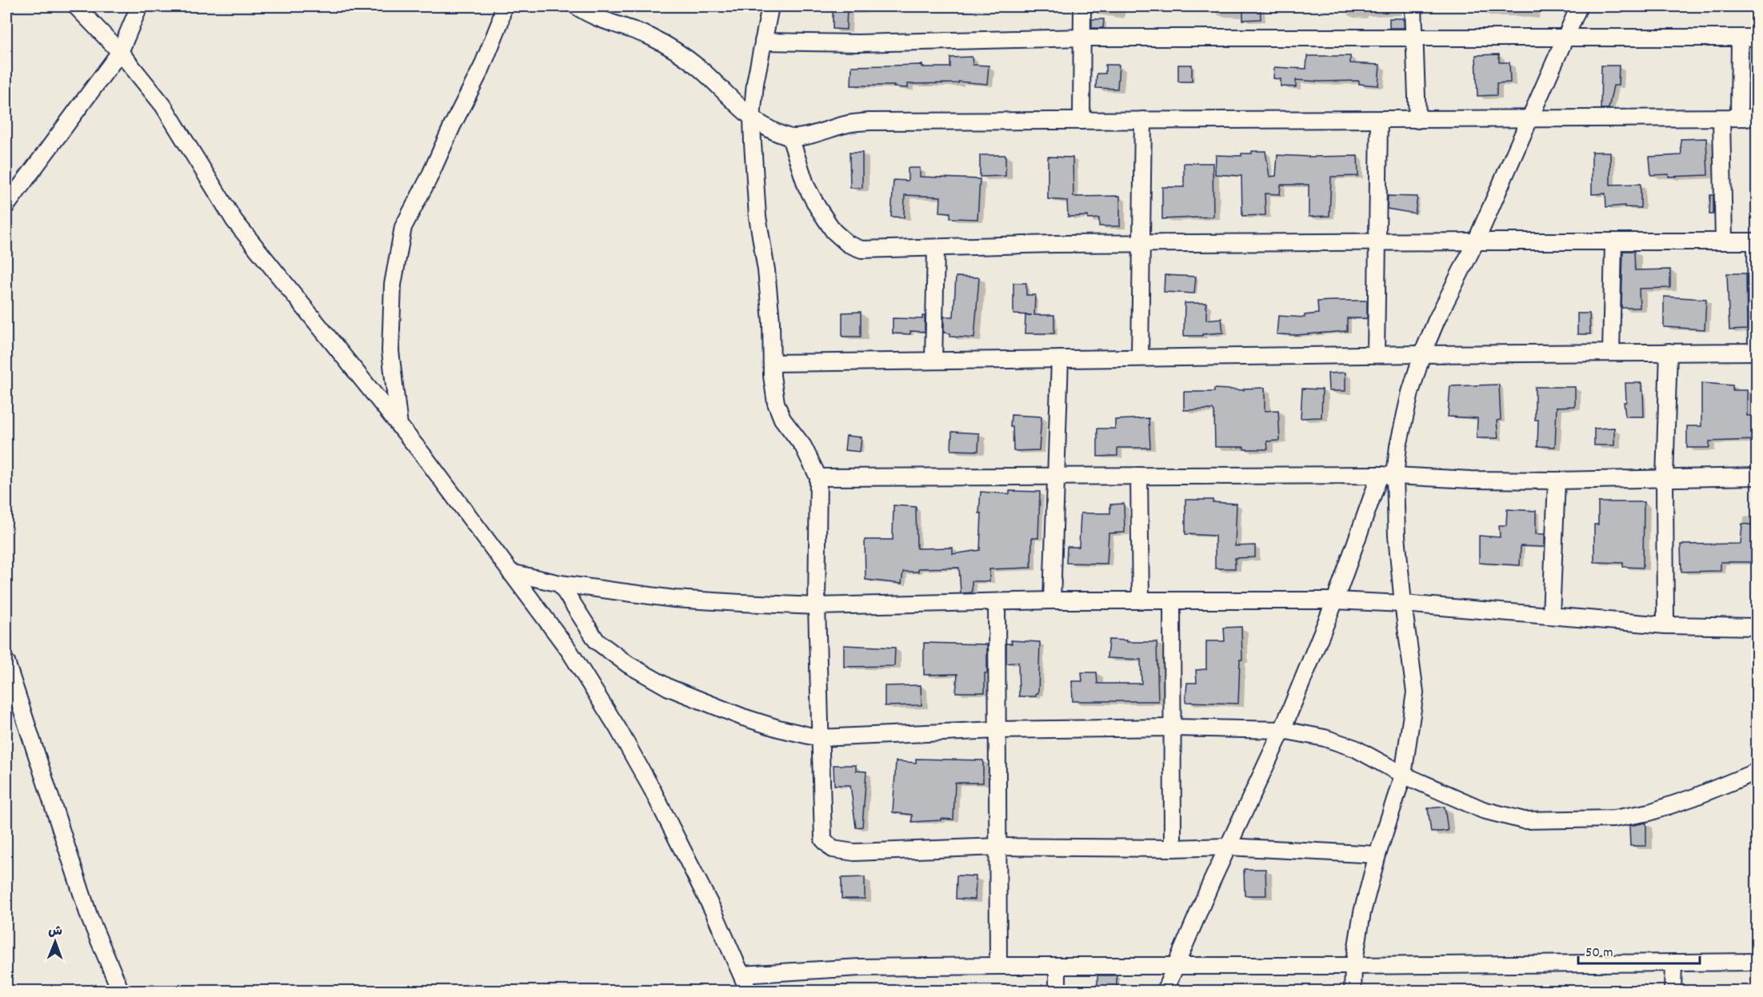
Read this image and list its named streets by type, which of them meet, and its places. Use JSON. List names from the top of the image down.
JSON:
{
  "scale_bar": "50 m",
  "north": "top"
}
